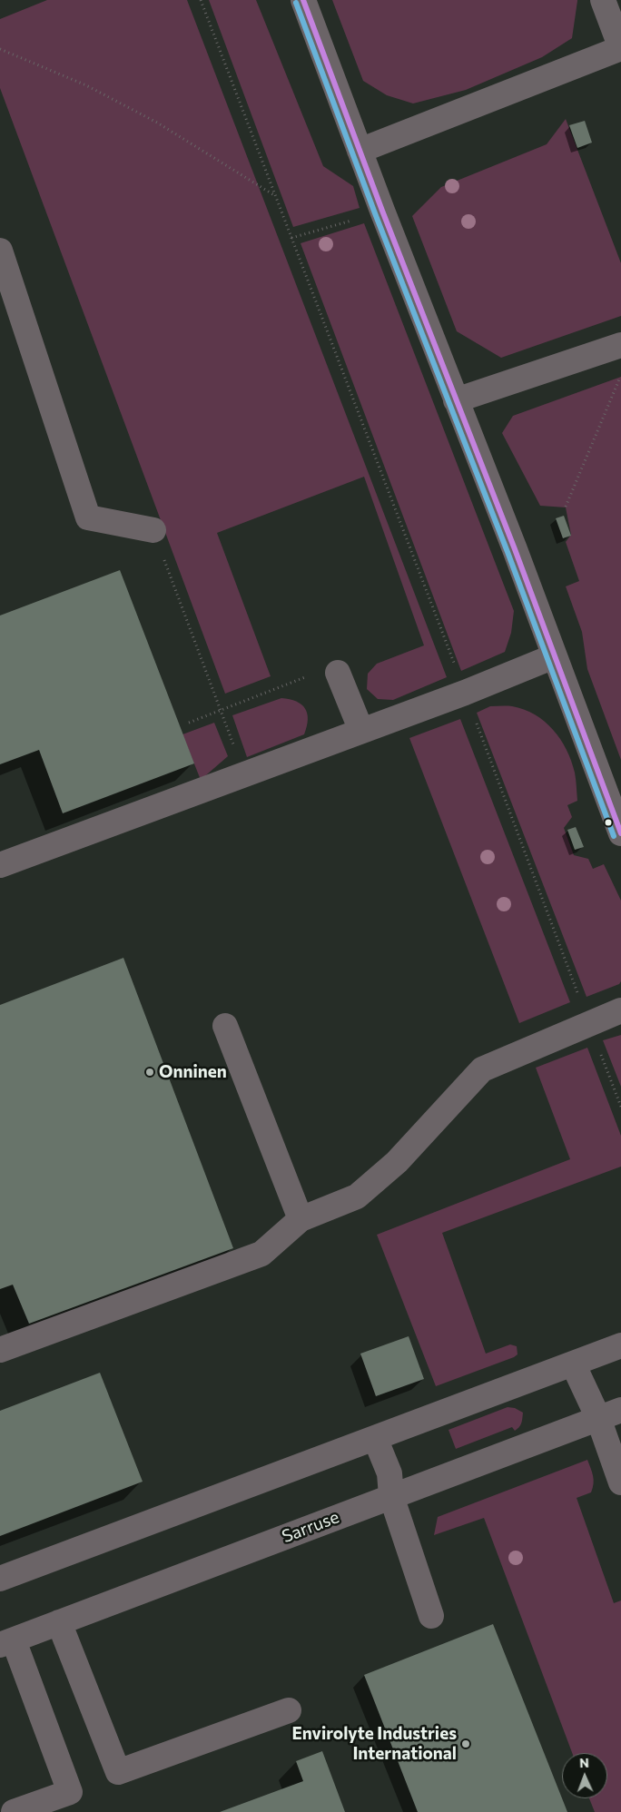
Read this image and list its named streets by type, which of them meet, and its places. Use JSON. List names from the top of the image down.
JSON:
{
  "streets": {
    "street": ["Sarruse"]
  },
  "places": ["Onninen", "Envirolyte Industries International"],
  "north": "top"
}
